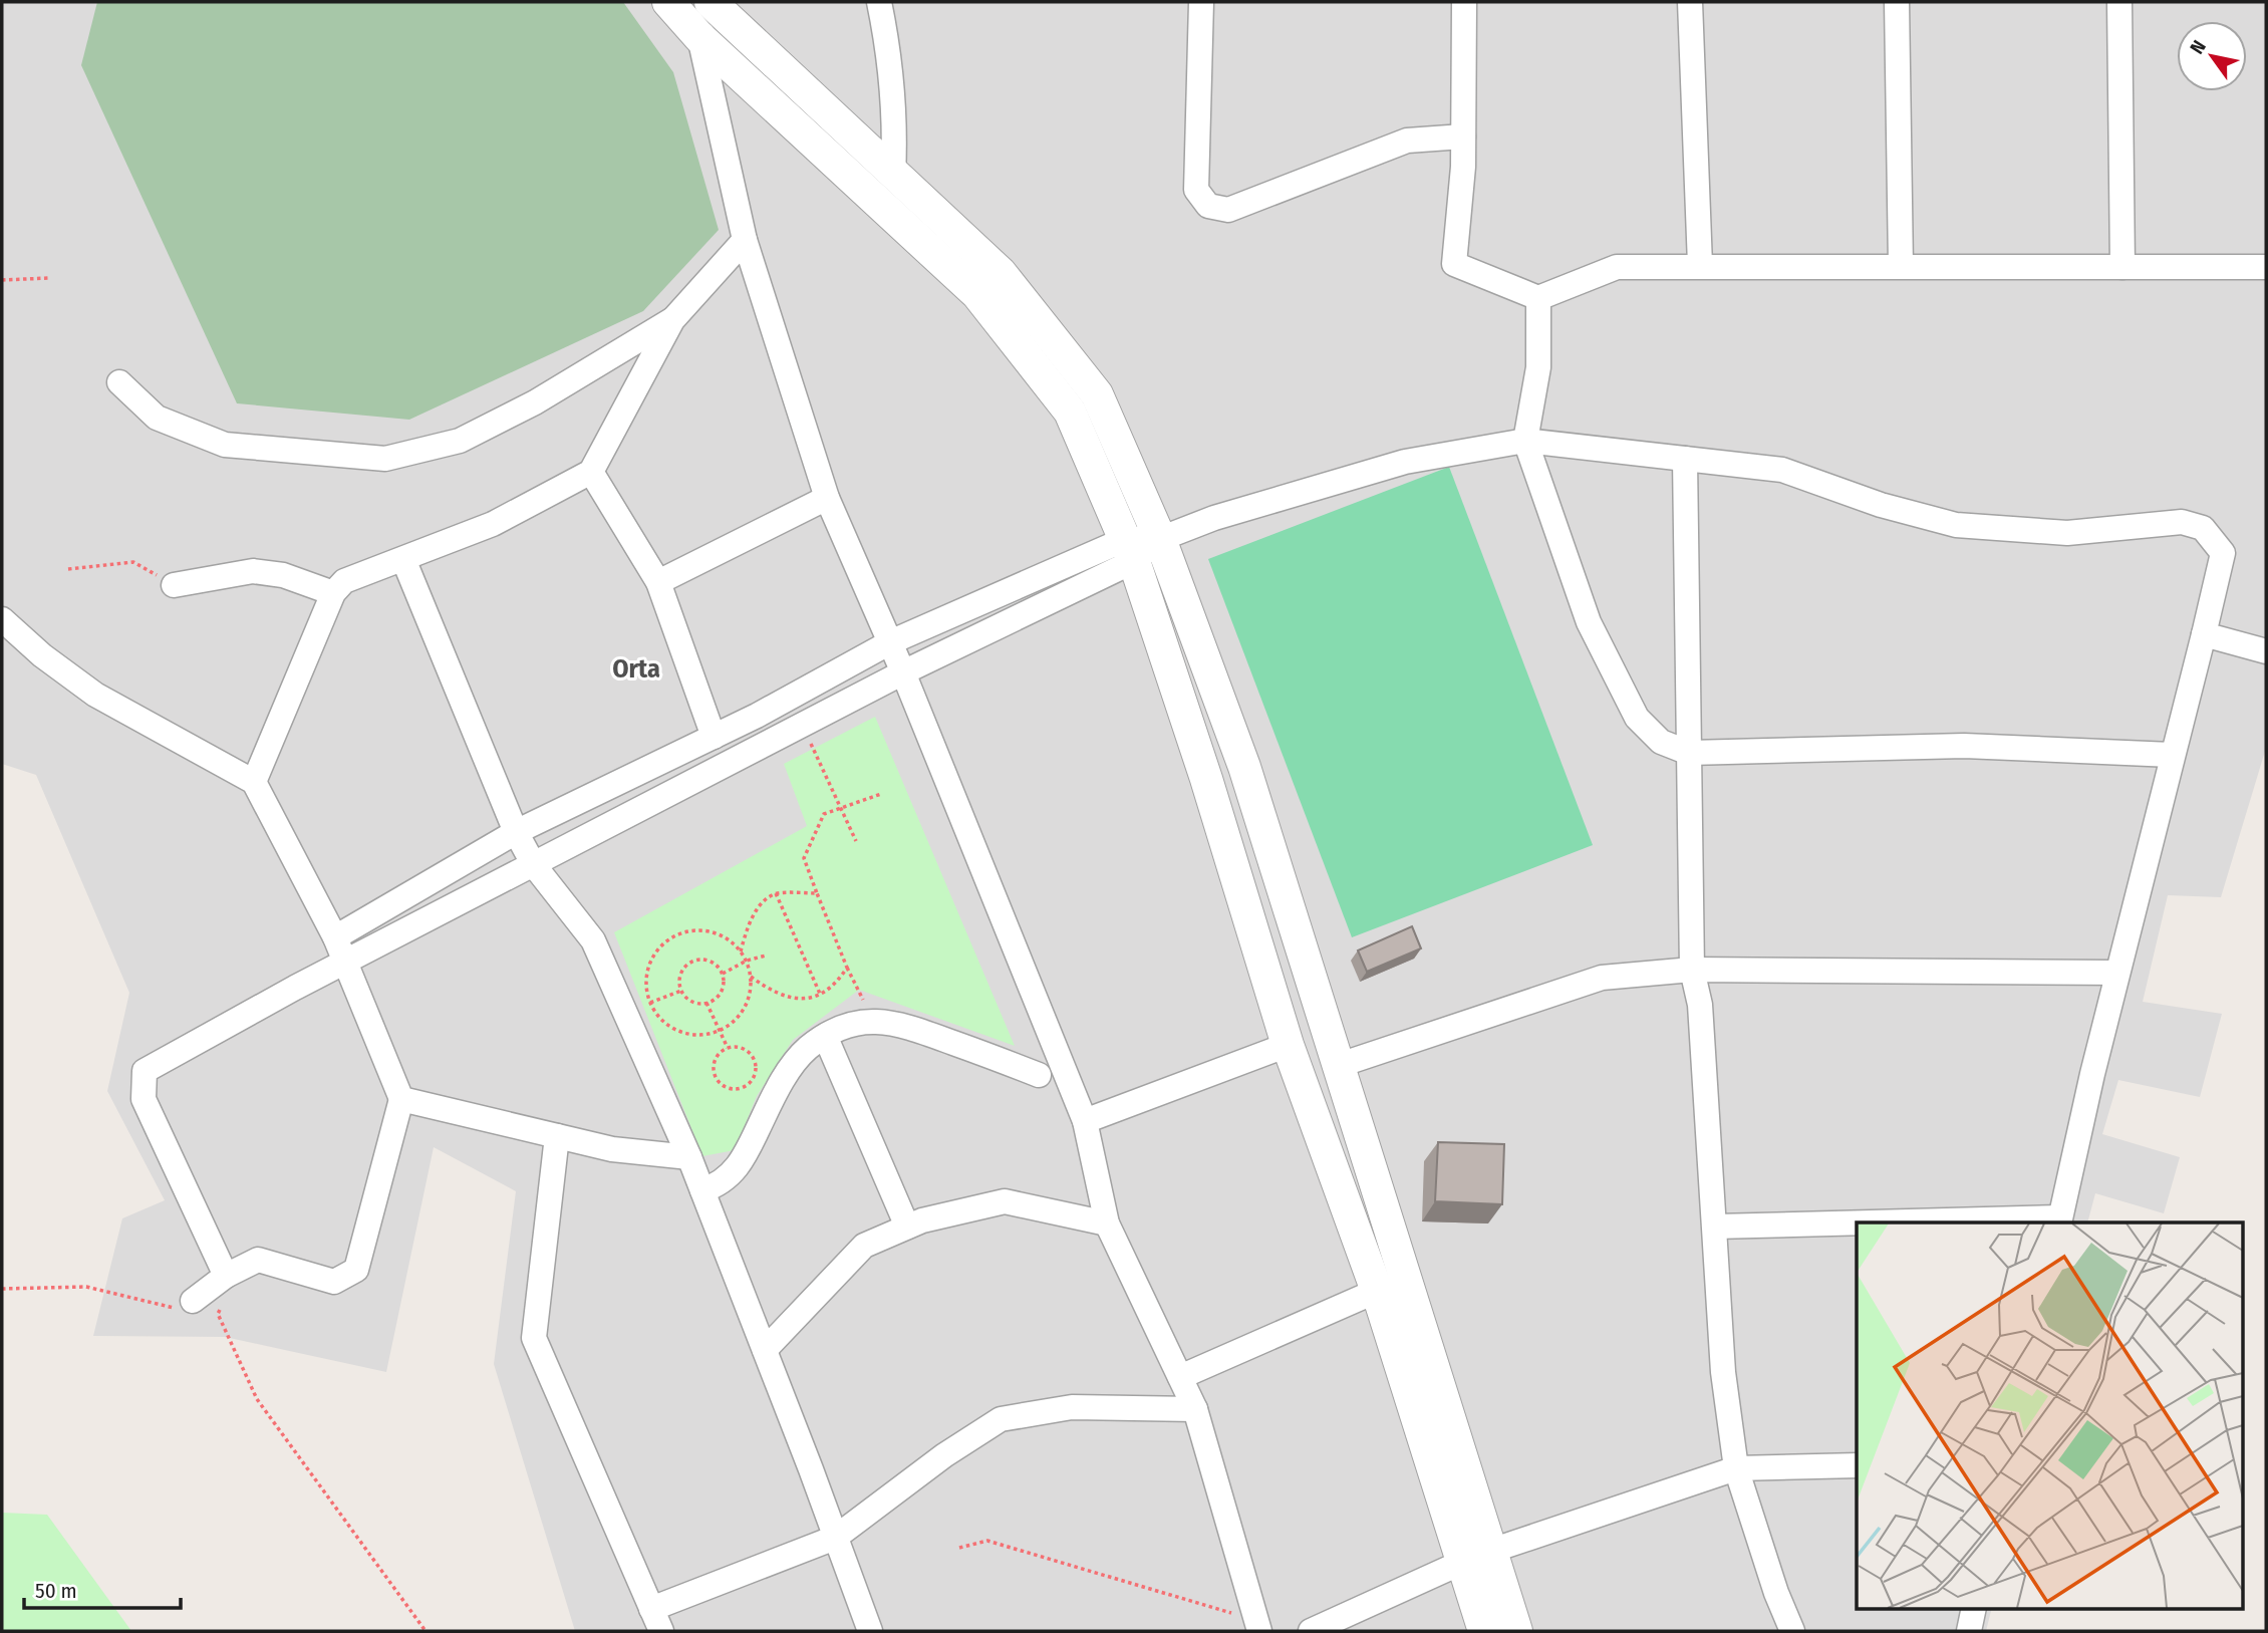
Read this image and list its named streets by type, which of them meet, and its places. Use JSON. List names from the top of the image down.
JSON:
{
  "districts": ["Orta"],
  "scale_bar": "50 m",
  "north": "top left"
}
